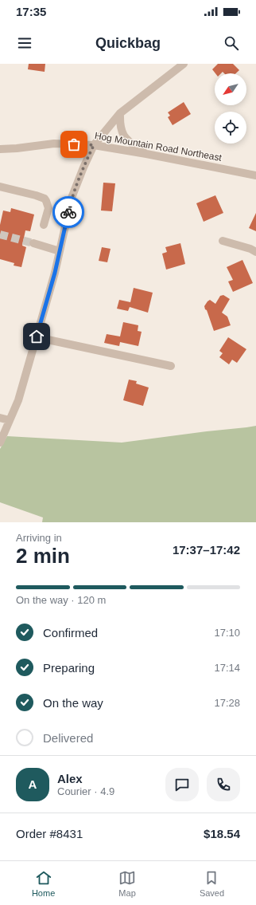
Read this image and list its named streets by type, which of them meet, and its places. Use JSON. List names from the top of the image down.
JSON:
{
  "streets": {
    "street": ["Hog Mountain Road Northeast"]
  },
  "north": "bottom left",
  "page": {
    "status": "17:35",
    "header": "Quickbag",
    "heading": ["2 min", "Arriving in", "17:37–17:42"],
    "panel": [
      "Alex",
      "Courier · 4.9",
      "Order #8431",
      "$18.54"
    ],
    "bar": "On the way · 120 m",
    "list": [
      ["Confirmed", "17:10"],
      ["Preparing", "17:14"],
      ["On the way", "17:28"],
      "Delivered"
    ],
    "round": "A",
    "tabs": ["Home", "Map", "Saved"]
  }
}
